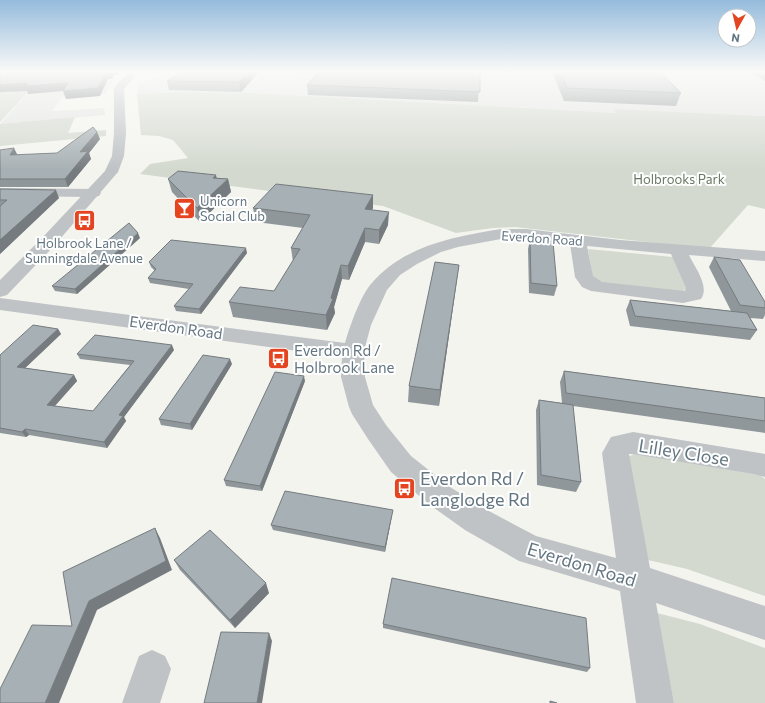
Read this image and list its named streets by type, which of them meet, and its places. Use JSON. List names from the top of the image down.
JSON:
{
  "streets": {
    "street": ["Everdon Road", "Lilley Close"]
  },
  "crossings": [
    ["Everdon Road", "Lilley Close"]
  ],
  "parks": ["Holbrooks Park"],
  "places": {
    "bar": ["Unicorn Social Club"],
    "bus stop": ["Holbrook Lane / Sunningdale Avenue", "Everdon Rd / Holbrook Lane", "Everdon Rd / Langlodge Rd"]
  },
  "north": "bottom"
}
